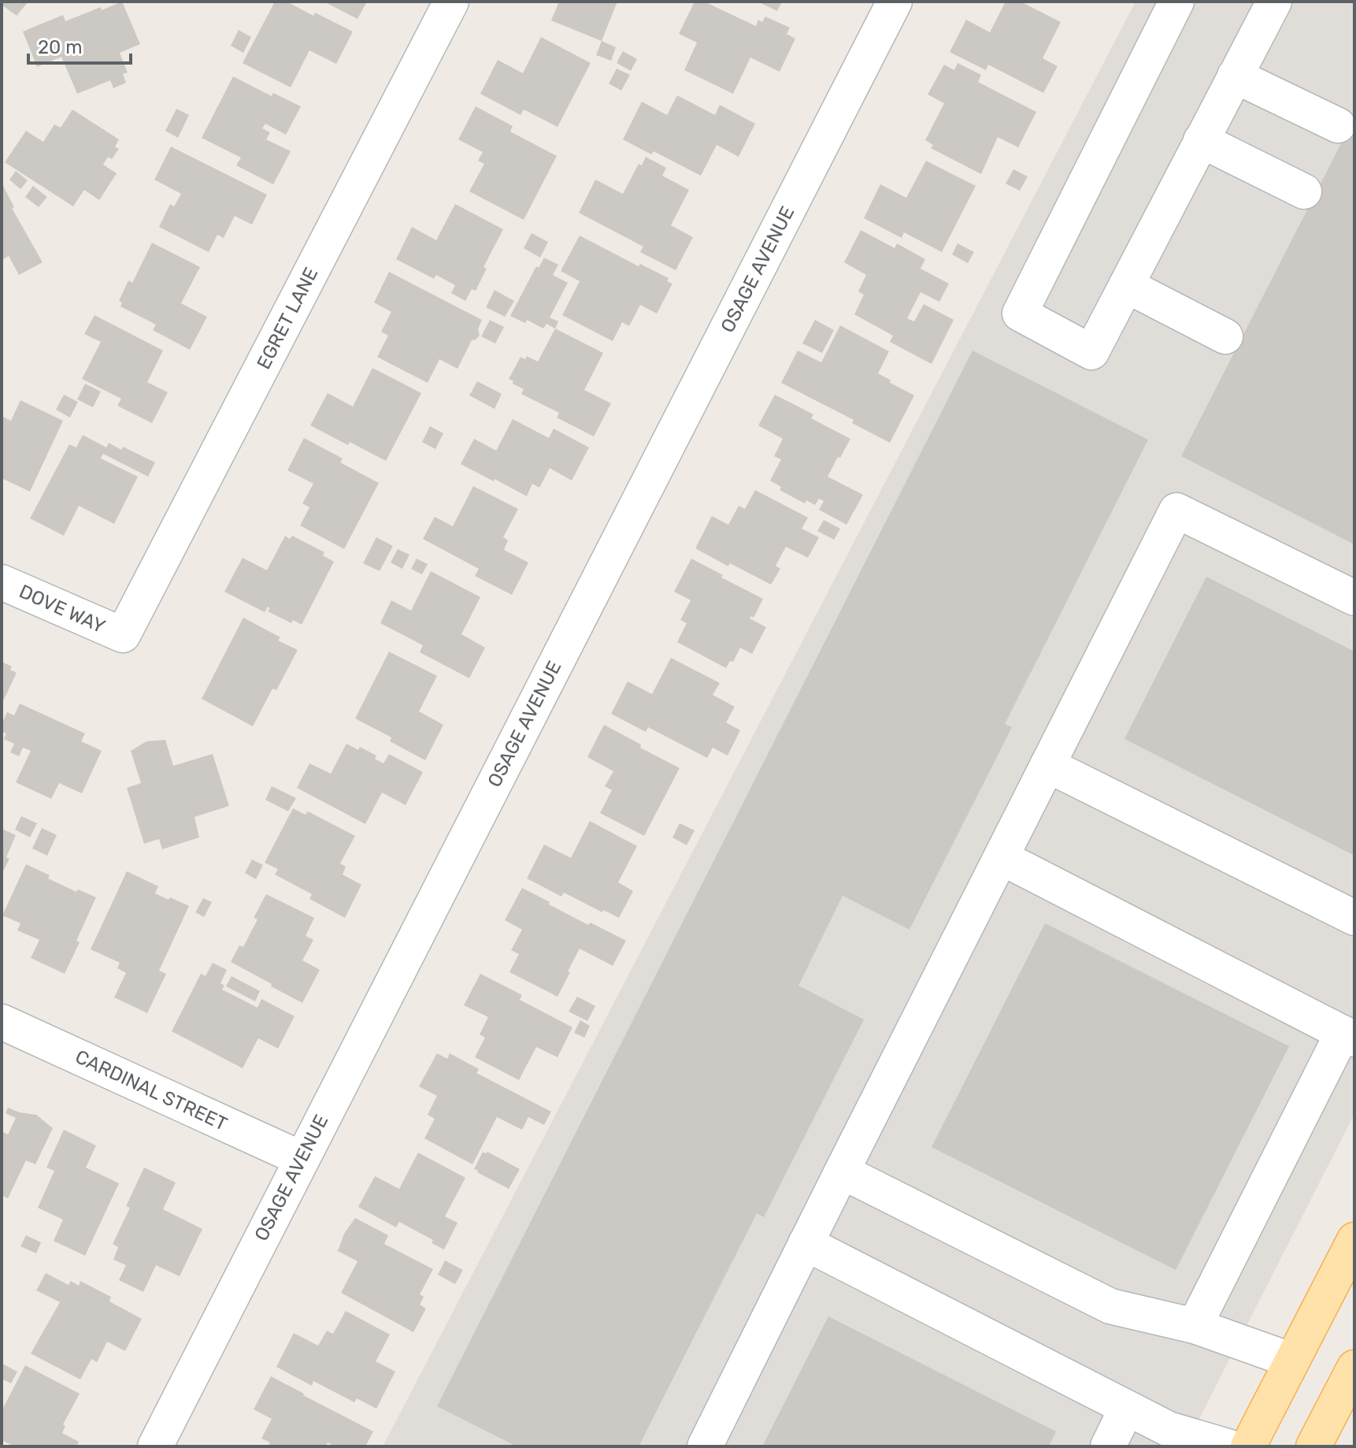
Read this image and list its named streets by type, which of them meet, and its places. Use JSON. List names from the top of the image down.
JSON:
{
  "streets": {
    "street": [
      "OSAGE AVENUE",
      "EGRET LANE",
      "DOVE WAY",
      "CARDINAL STREET"
    ]
  },
  "crossings": [
    ["OSAGE AVENUE", "CARDINAL STREET"],
    ["EGRET LANE", "DOVE WAY"]
  ],
  "scale_bar": "20 m"
}
